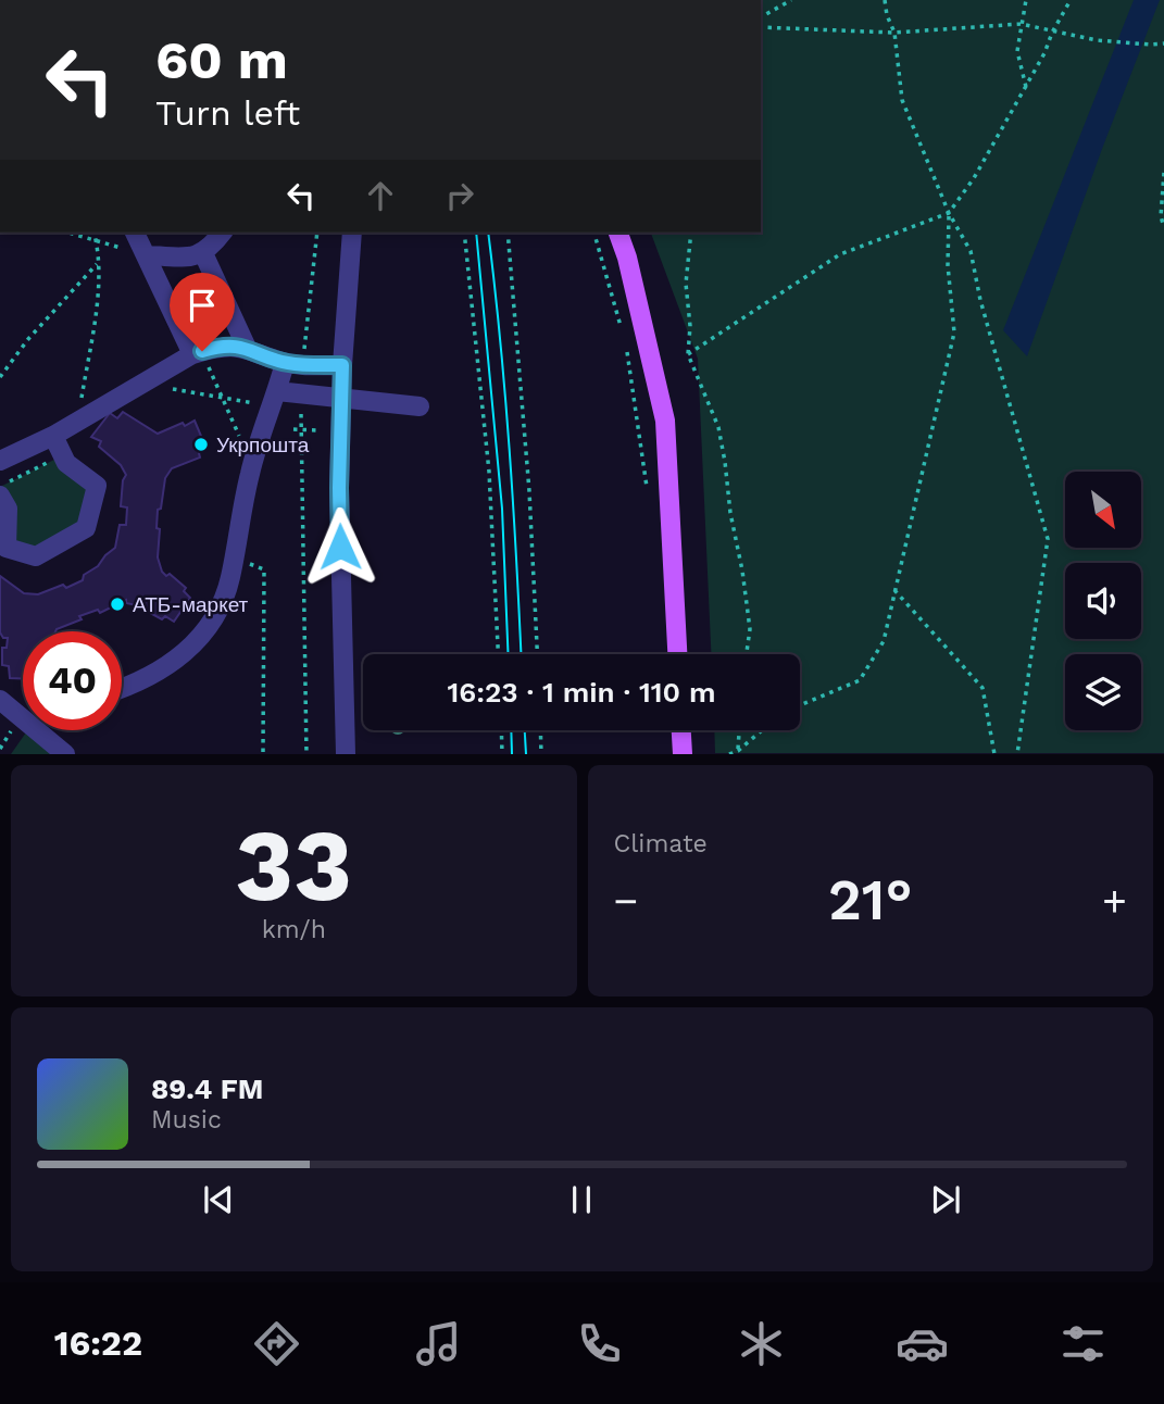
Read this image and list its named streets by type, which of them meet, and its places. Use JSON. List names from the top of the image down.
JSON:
{
  "places": ["Укрпошта", "АТБ-маркет"],
  "north": "bottom right",
  "page": {
    "turn": ["60 m", "Turn left"],
    "limit": "40",
    "trip": "16:23 · 1 min · 110 m",
    "tile": [
      ["33", "km/h"],
      "Climate"
    ],
    "heat": ["−", "21°", "+"],
    "song": ["89.4 FM", "Music"],
    "tabs": "16:22"
  }
}
